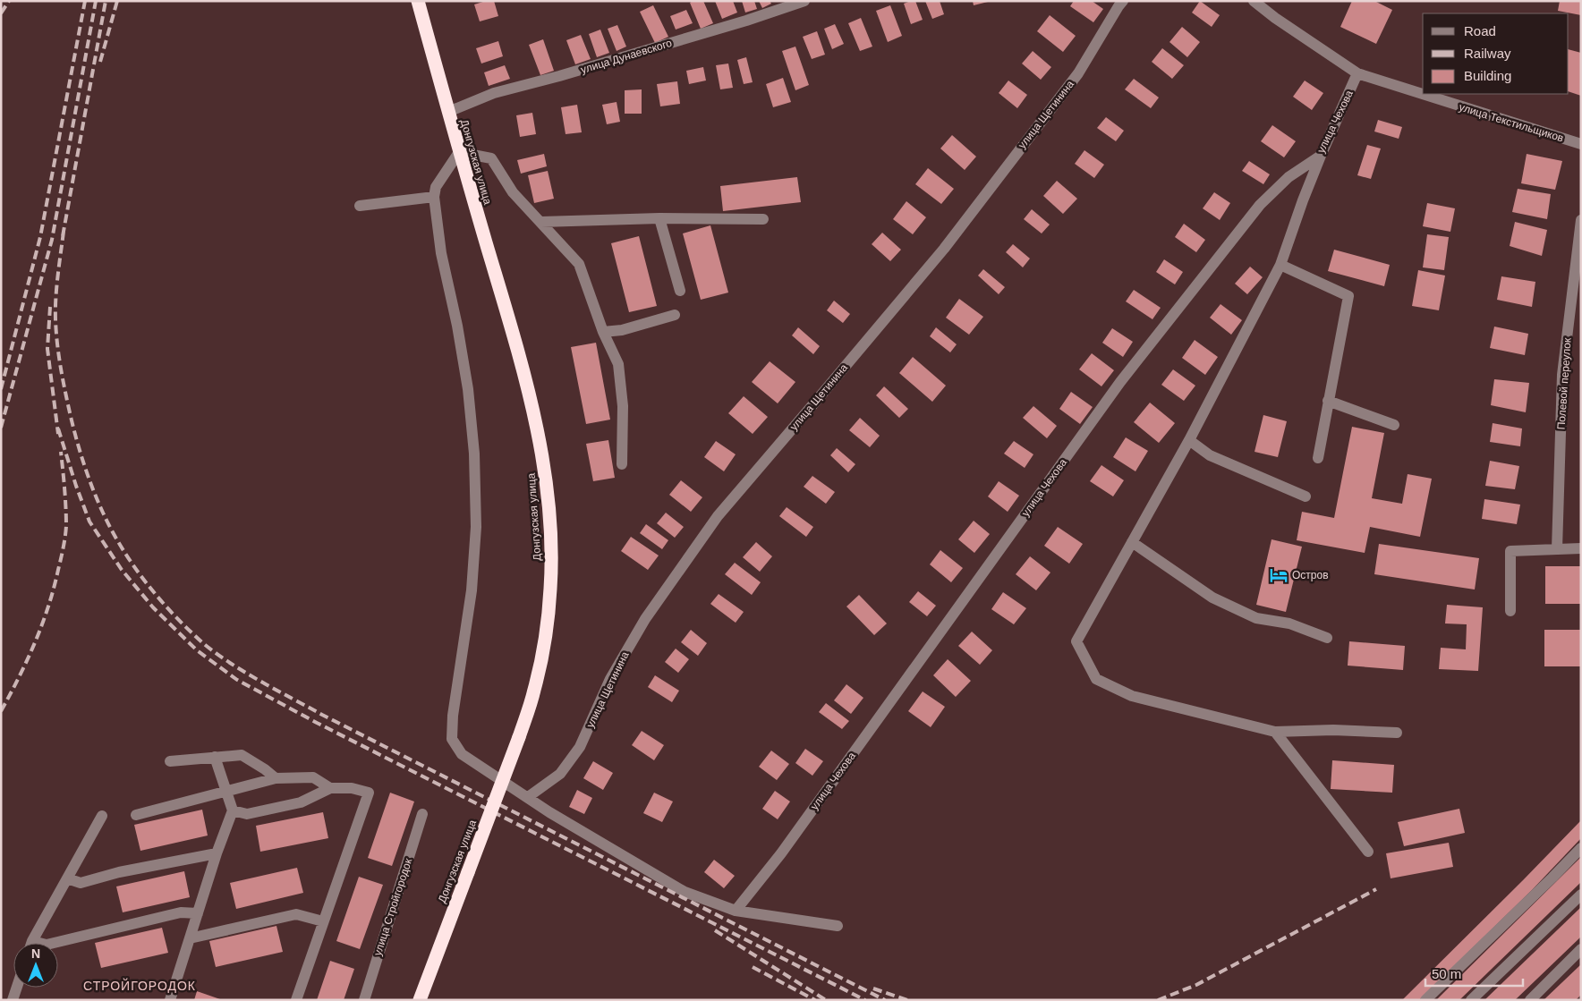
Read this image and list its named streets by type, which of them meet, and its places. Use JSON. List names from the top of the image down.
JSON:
{
  "streets": {
    "highway": ["Донгузская улица"],
    "street": [
      "улица Дунаевского",
      "улица Щетинина",
      "улица Чехова",
      "улица Текстильщиков",
      "Полевой переулок",
      "улица Стройгородок"
    ]
  },
  "crossings": [
    ["улица Дунаевского", "Донгузская улица"],
    ["улица Чехова", "улица Текстильщиков"]
  ],
  "districts": ["СТРОЙГОРОДОК"],
  "places": {
    "hotel": ["Остров"]
  },
  "legend": ["Road", "Railway", "Building"],
  "scale_bar": "50 m",
  "north": "top"
}
